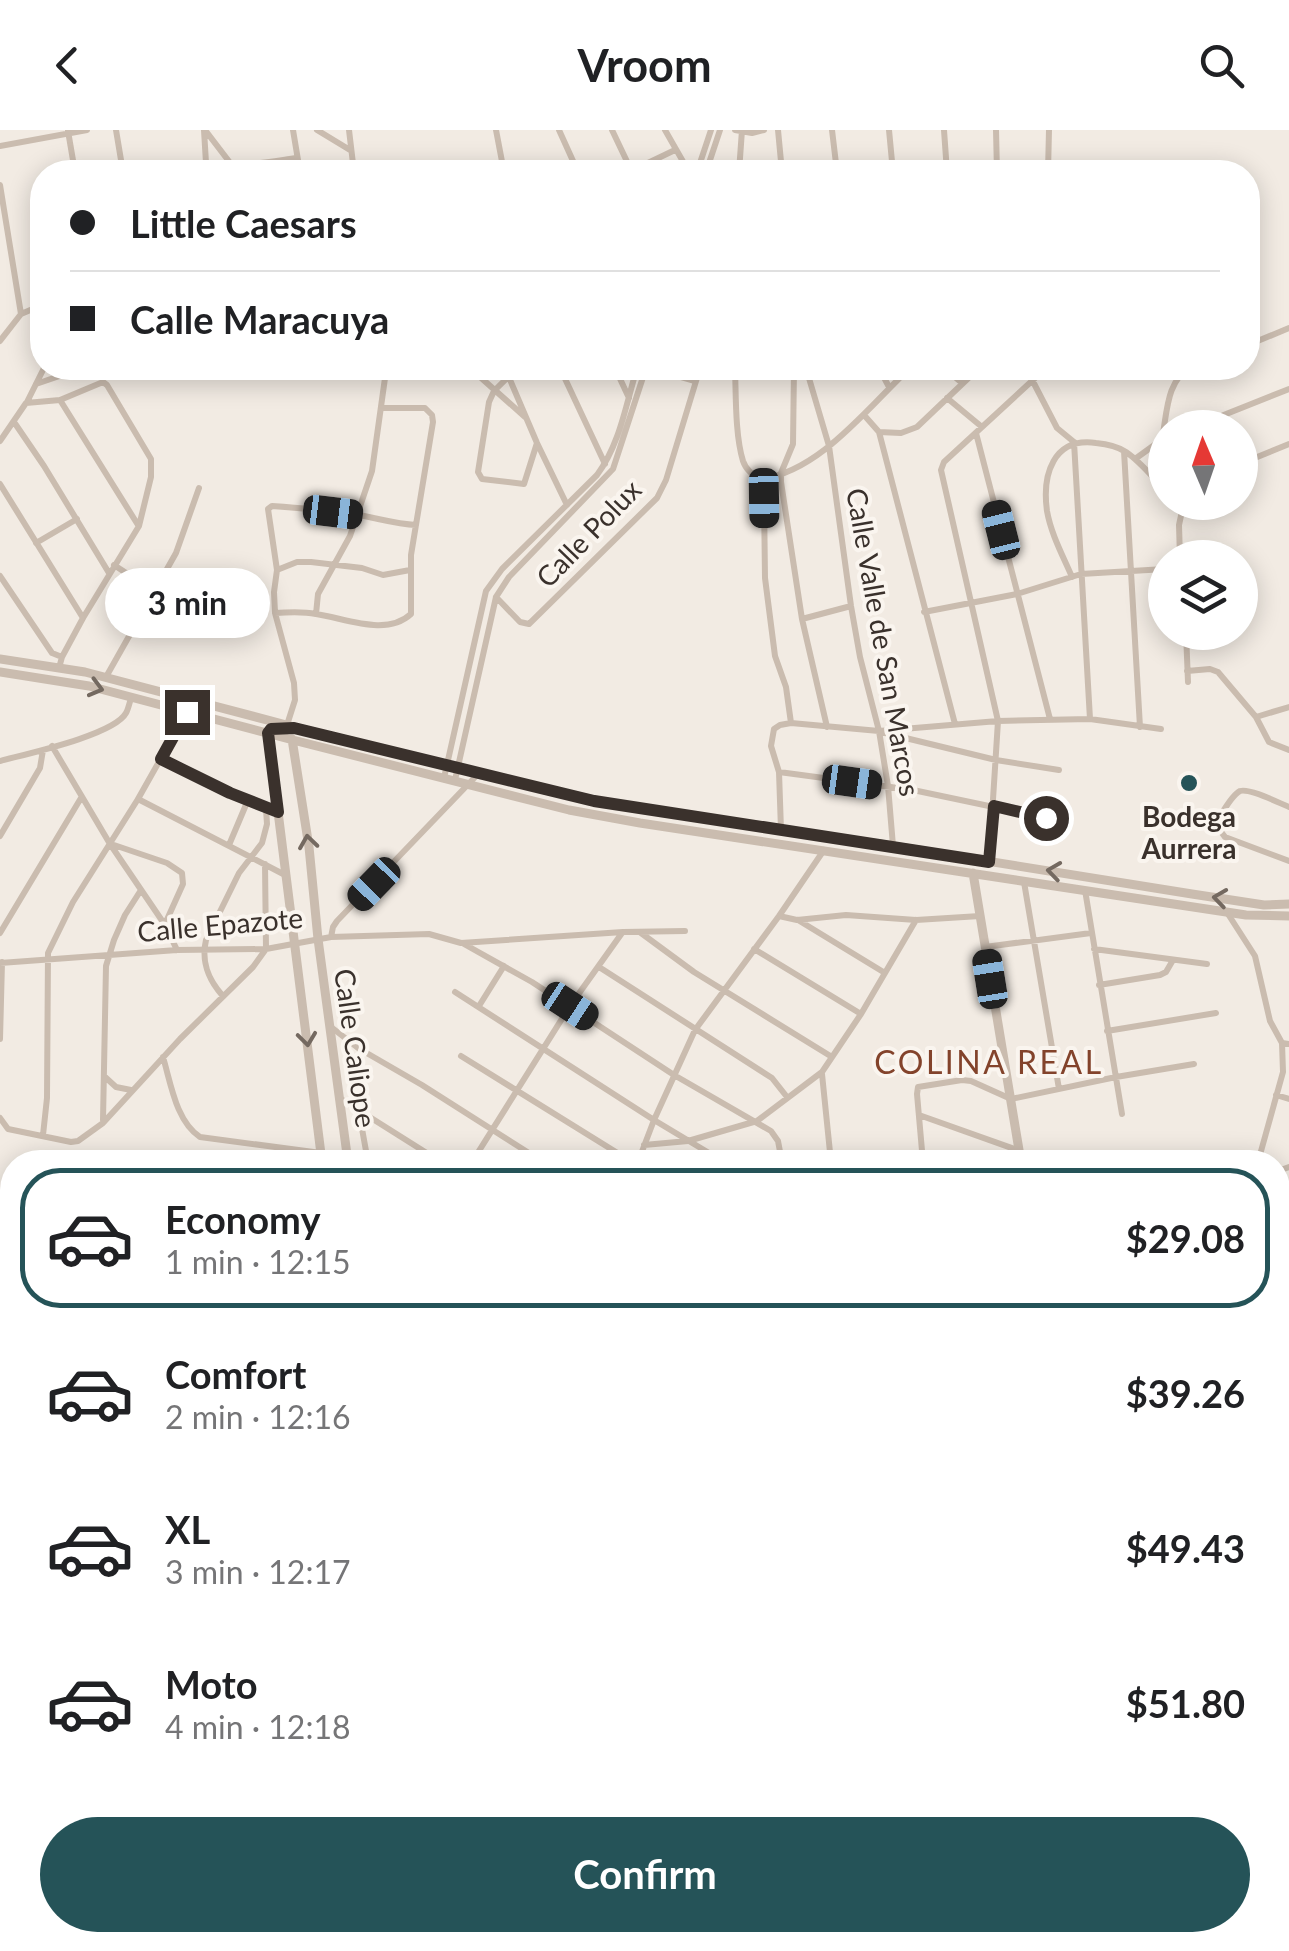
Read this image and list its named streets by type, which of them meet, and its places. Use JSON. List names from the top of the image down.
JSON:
{
  "streets": {
    "street": [
      "Calle Polux",
      "Calle Valle de San Marcos",
      "Calle Epazote",
      "Calle Caliope"
    ]
  },
  "crossings": [
    ["Calle Epazote", "Calle Caliope"]
  ],
  "districts": ["COLINA REAL"],
  "places": ["Bodega Aurrera"],
  "north": "top",
  "page": {
    "header": "Vroom",
    "banner": ["Little Caesars", "Calle Maracuya"],
    "bubble": "3 min",
    "list": [
      {
        "name": "Economy",
        "note": "1 min · 12:15",
        "value": "$29.08"
      },
      {
        "name": "Comfort",
        "note": "2 min · 12:16",
        "value": "$39.26"
      },
      {
        "name": "XL",
        "note": "3 min · 12:17",
        "value": "$49.43"
      },
      {
        "name": "Moto",
        "note": "4 min · 12:18",
        "value": "$51.80"
      }
    ],
    "buttons": "Confirm"
  }
}
